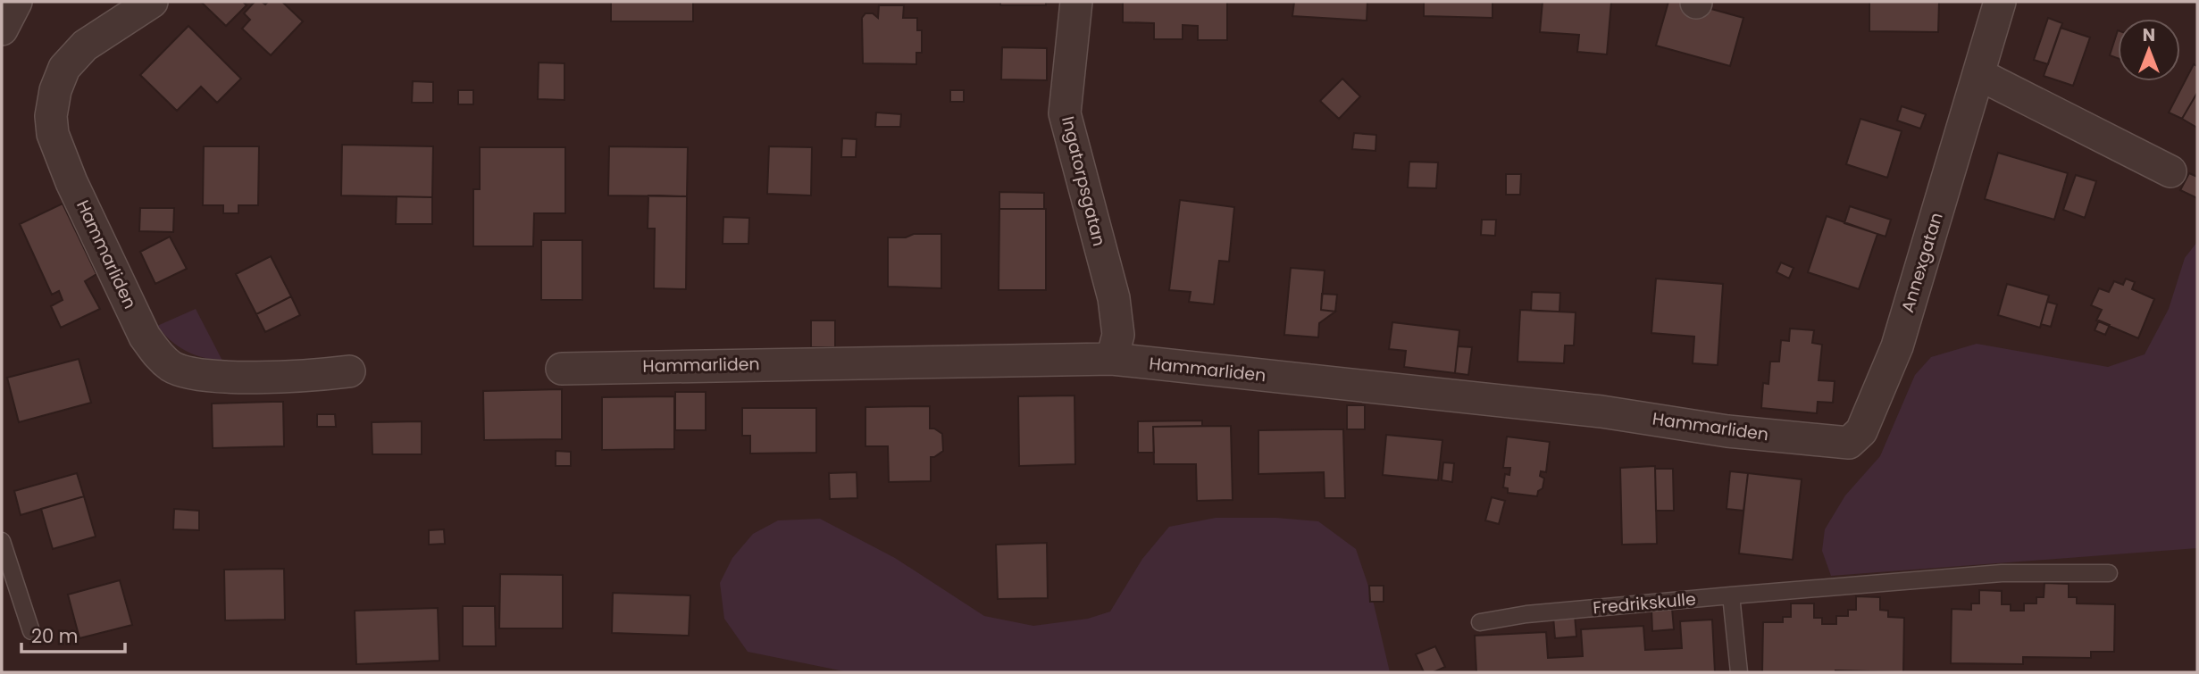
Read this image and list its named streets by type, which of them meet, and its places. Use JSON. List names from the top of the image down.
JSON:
{
  "streets": {
    "street": ["Ingatorpsgatan", "Hammarliden", "Annexgatan"],
    "lane": ["Fredrikskulle"]
  },
  "crossings": [
    ["Ingatorpsgatan", "Hammarliden"],
    ["Hammarliden", "Annexgatan"]
  ],
  "scale_bar": "20 m",
  "north": "top"
}
